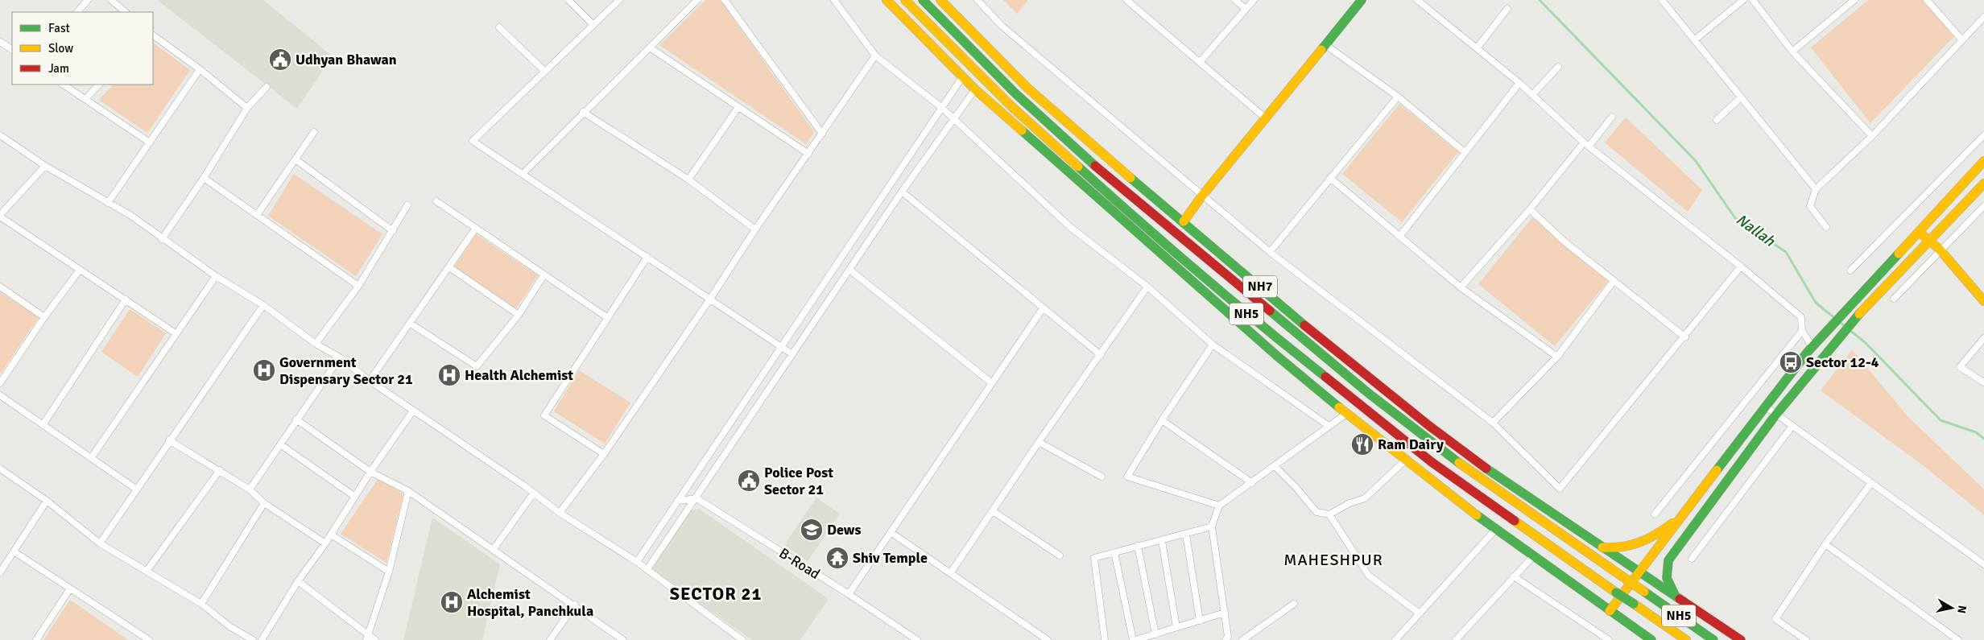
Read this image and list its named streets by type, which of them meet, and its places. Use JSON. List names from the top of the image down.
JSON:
{
  "streets": {
    "main road": ["NH7", "NH5"],
    "street": ["B-Road"]
  },
  "districts": ["MAHESHPUR", "SECTOR 21"],
  "water": ["Nallah"],
  "places": {
    "public building": ["Udhyan Bhawan", "Police Post Sector 21"],
    "bus stop": ["Sector 12-4"],
    "hospital": ["Government Dispensary Sector 21", "Health Alchemist", "Alchemist Hospital, Panchkula"],
    "restaurant": ["Ram Dairy"],
    "school or university": ["Dews"],
    "temple": ["Shiv Temple"]
  },
  "legend": ["Fast", "Slow", "Jam"],
  "north": "right"
}
